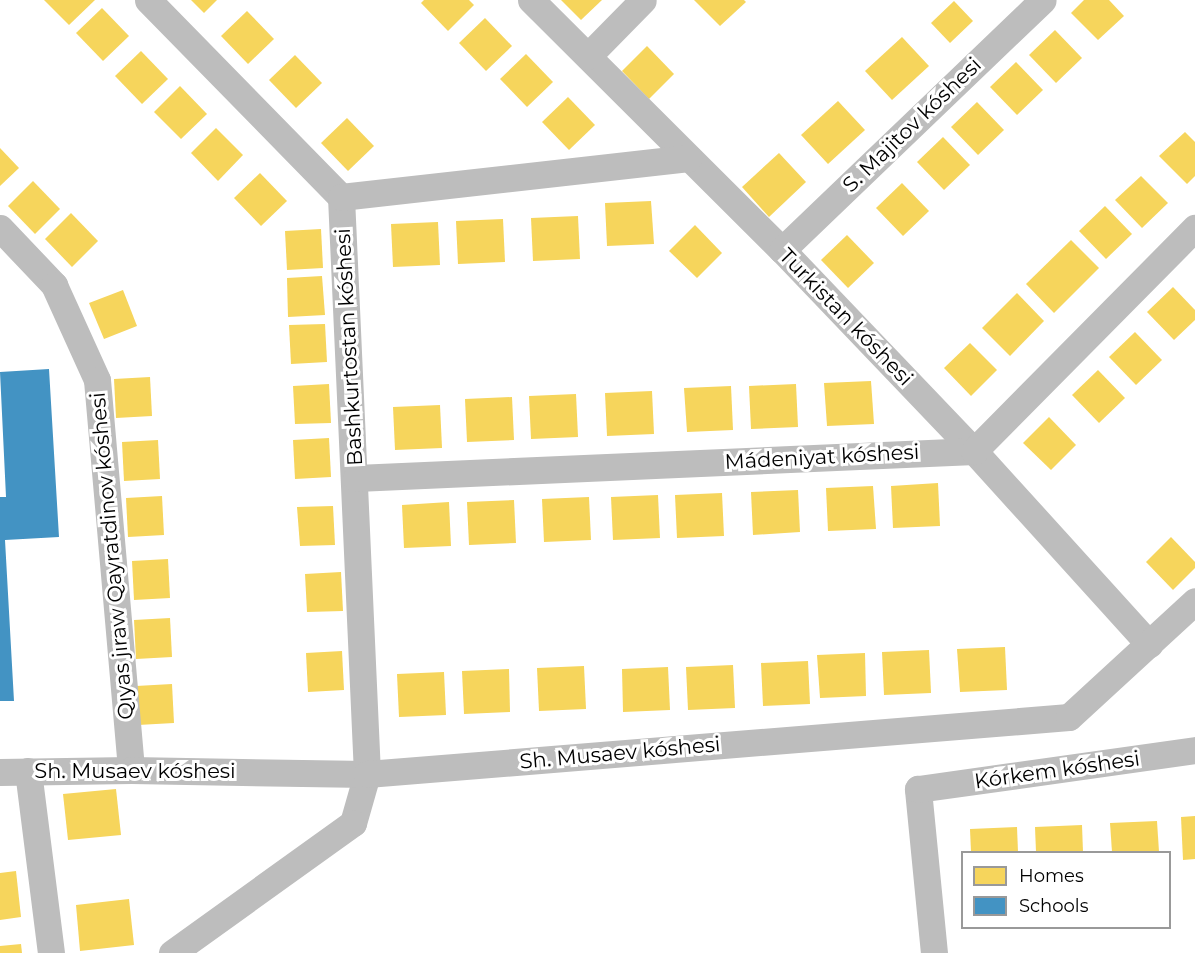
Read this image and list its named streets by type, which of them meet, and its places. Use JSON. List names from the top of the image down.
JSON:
{
  "streets": {
    "street": [
      "S. Majitov kóshesi",
      "Turkistan kóshesi",
      "Bashkurtostan kóshesi",
      "Mádeniyat kóshesi",
      "Qıyas jıraw Qayratdinov kóshesi",
      "Sh. Musaev kóshesi",
      "Kórkem kóshesi"
    ]
  },
  "crossings": [
    ["S. Majitov kóshesi", "Turkistan kóshesi"],
    ["Turkistan kóshesi", "Mádeniyat kóshesi"],
    ["Turkistan kóshesi", "Sh. Musaev kóshesi"],
    ["Bashkurtostan kóshesi", "Mádeniyat kóshesi"],
    ["Bashkurtostan kóshesi", "Sh. Musaev kóshesi"],
    ["Qıyas jıraw Qayratdinov kóshesi", "Sh. Musaev kóshesi"]
  ],
  "legend": ["Homes", "Schools"]
}
